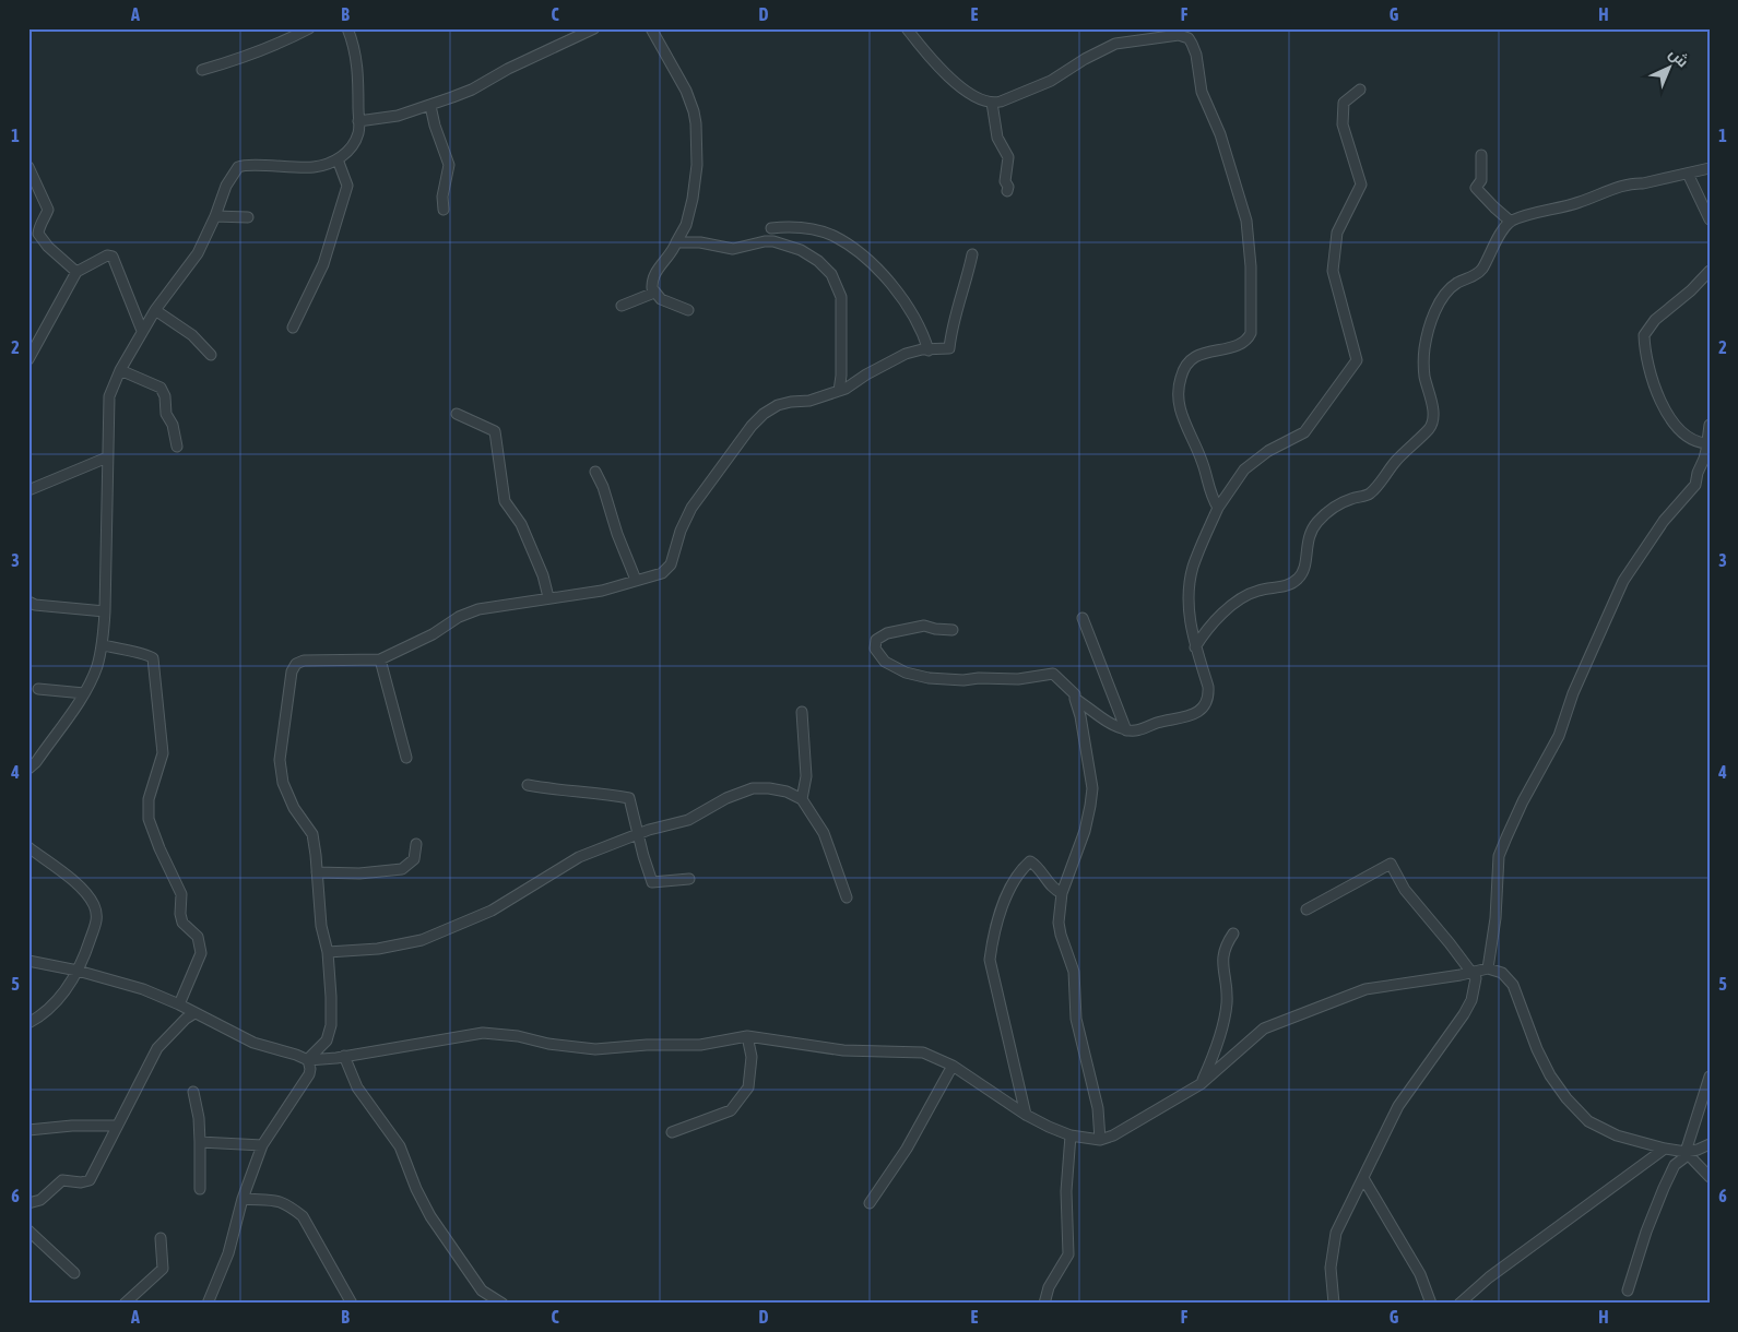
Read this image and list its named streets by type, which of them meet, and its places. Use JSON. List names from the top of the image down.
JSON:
{
  "north": "top right",
  "grid": {
    "columns": [
      "A",
      "B",
      "C",
      "D",
      "E",
      "F",
      "G",
      "H"
    ],
    "rows": [
      "1",
      "2",
      "3",
      "4",
      "5",
      "6"
    ]
  }
}
